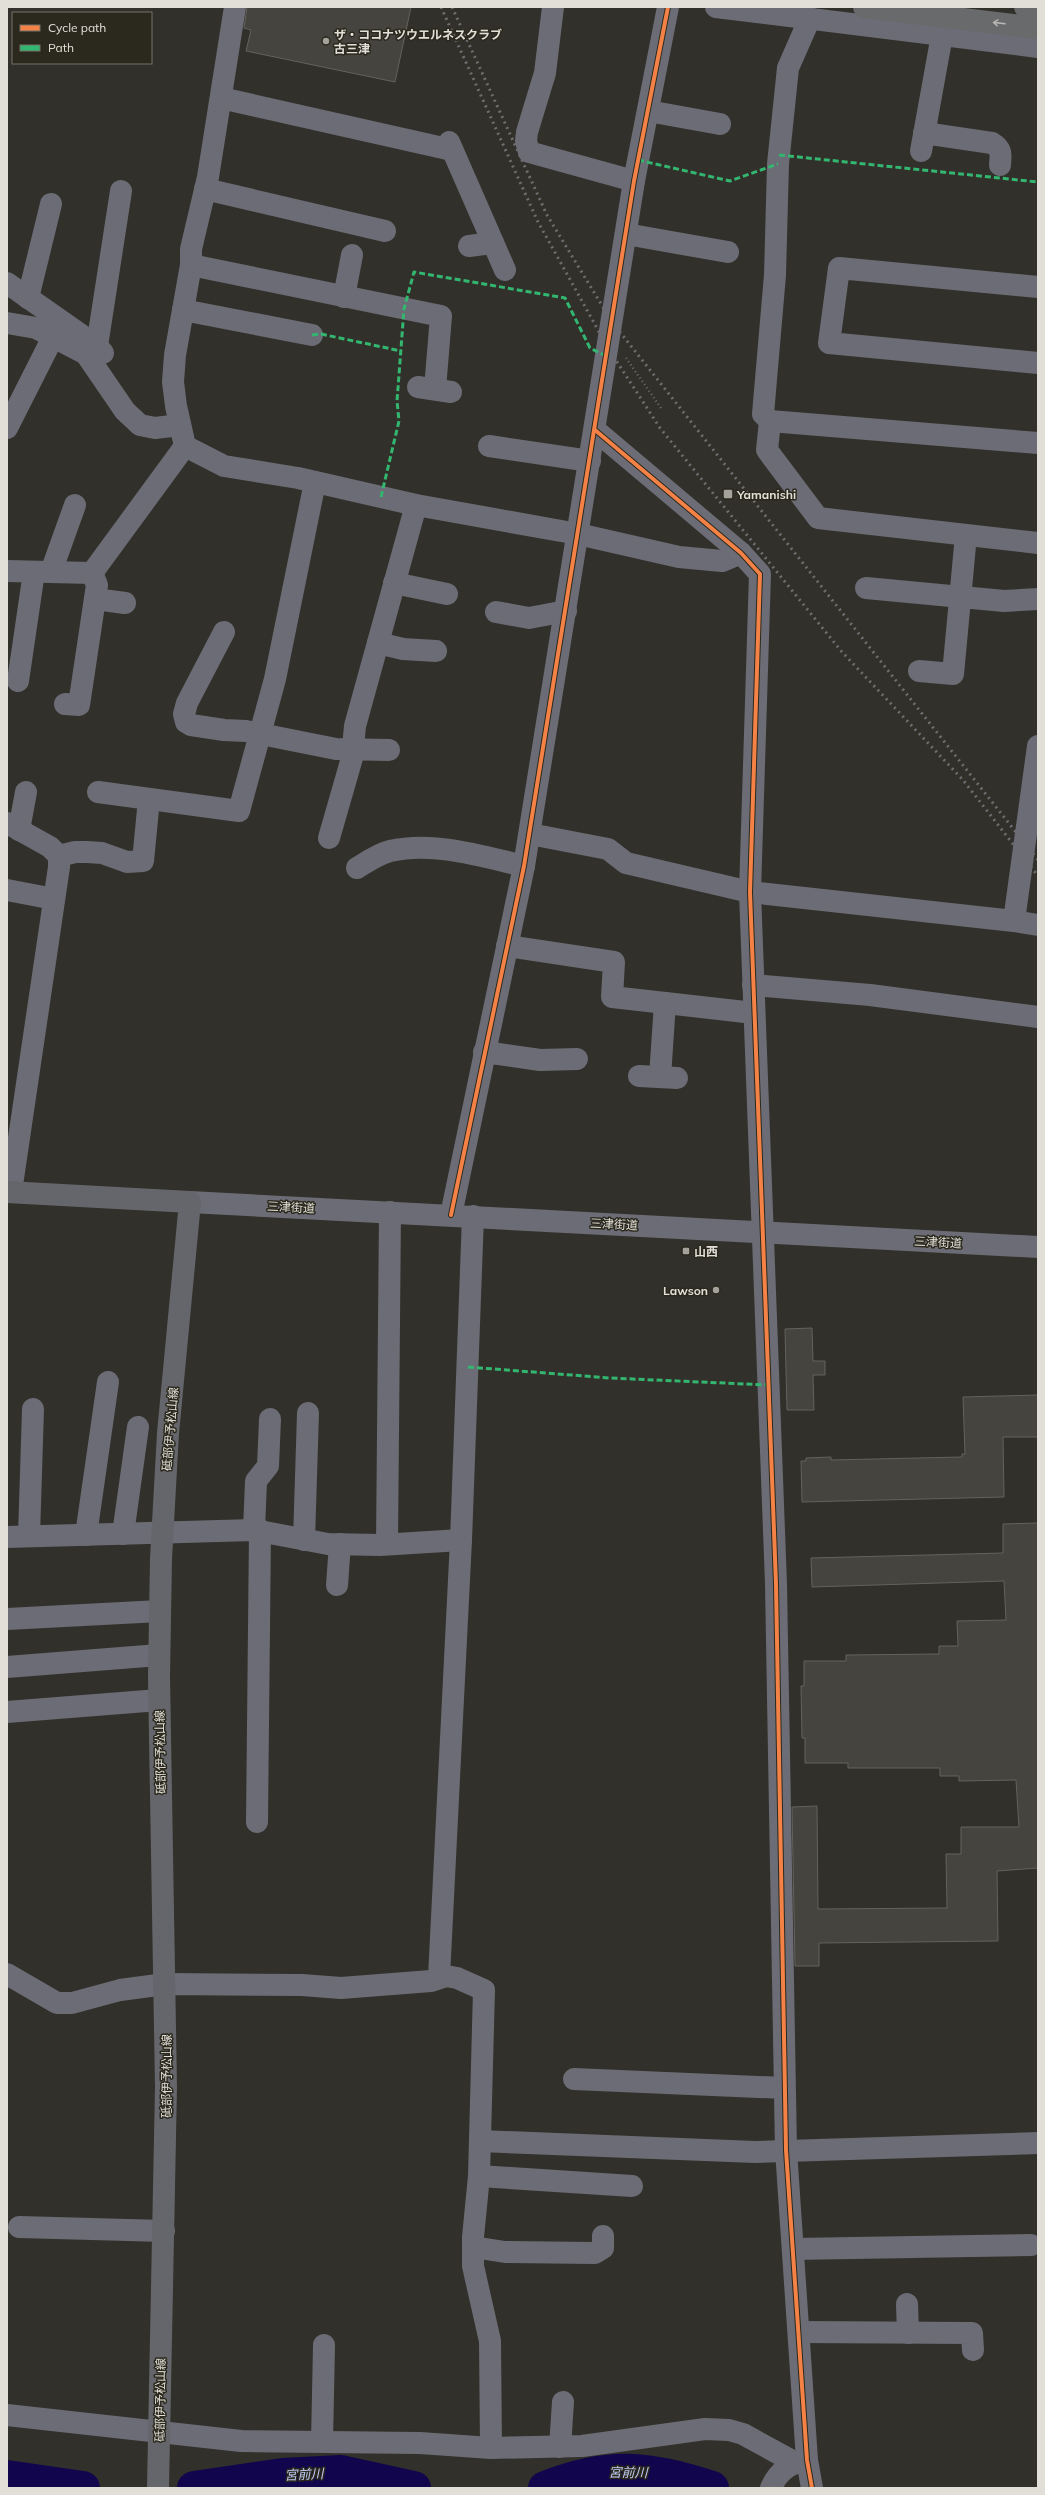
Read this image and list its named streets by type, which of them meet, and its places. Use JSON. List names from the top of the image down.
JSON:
{
  "streets": {
    "main road": ["砥部伊予松山線"],
    "street": ["三津街道"]
  },
  "crossings": [
    ["三津街道", "砥部伊予松山線"]
  ],
  "water": ["宮前川"],
  "places": {
    "other": ["ザ・ココナツウエルネスクラブ 古三津", "Lawson"],
    "transit": ["Yamanishi", "山西"]
  },
  "legend": ["Cycle path", "Path"]
}
